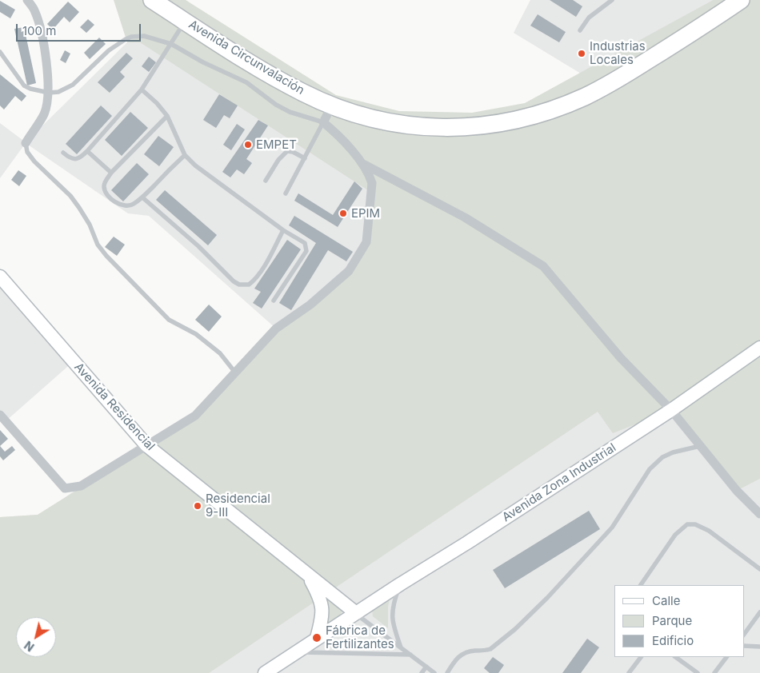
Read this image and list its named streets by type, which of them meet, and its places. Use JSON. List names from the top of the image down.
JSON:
{
  "streets": {
    "highway": ["Avenida Circunvalación"],
    "main road": ["Avenida Residencial", "Avenida Zona Industrial"]
  },
  "crossings": [
    ["Avenida Residencial", "Avenida Zona Industrial"]
  ],
  "places": [
    "Industrias Locales",
    "EMPET",
    "EPIM",
    "Residencial 9-III",
    "Fábrica de Fertilizantes"
  ],
  "legend": ["Calle", "Parque", "Edificio"],
  "scale_bar": "100 m",
  "north": "bottom left"
}
